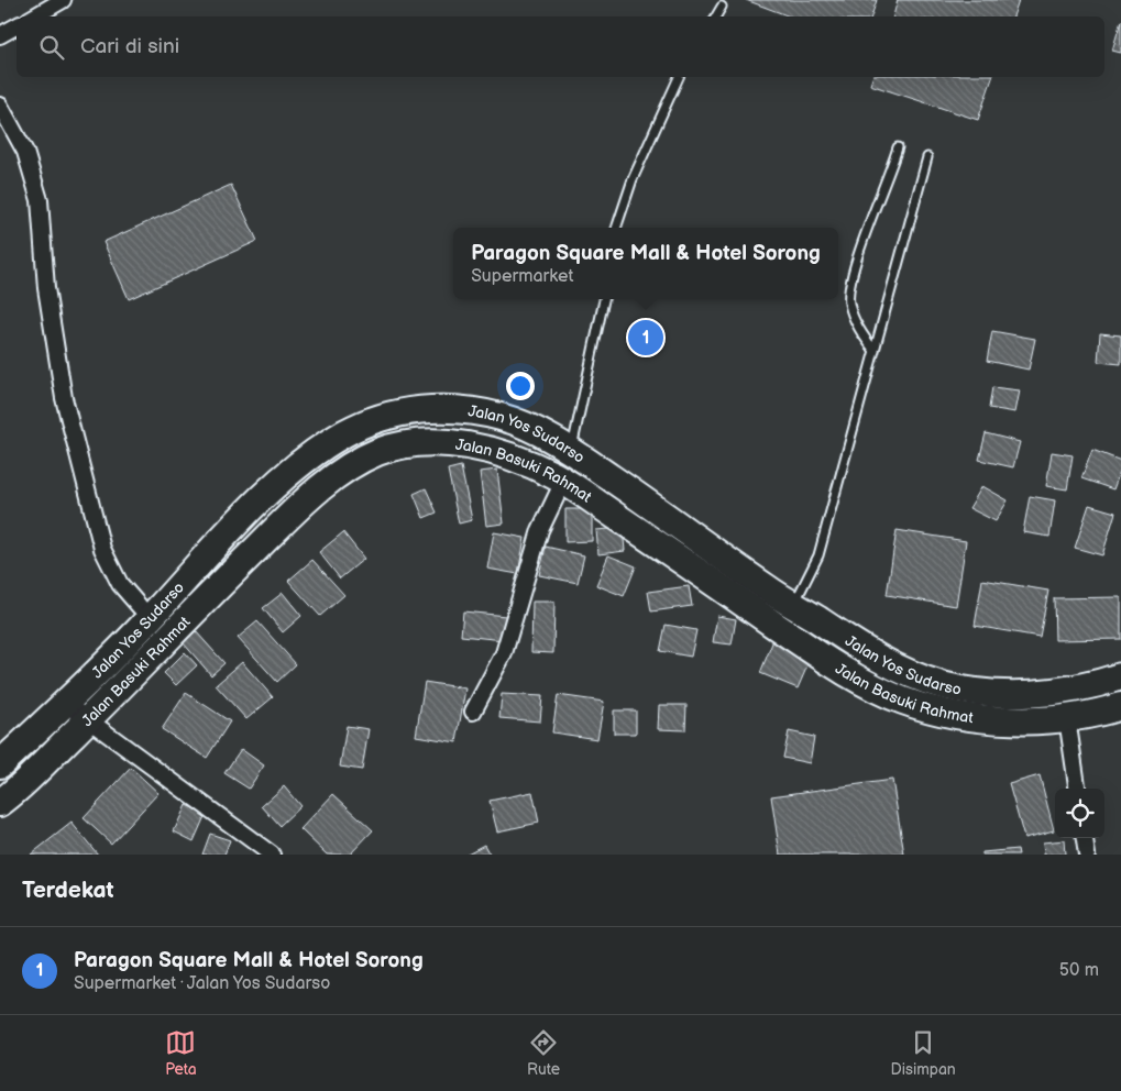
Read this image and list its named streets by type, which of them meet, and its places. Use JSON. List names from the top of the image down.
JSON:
{
  "streets": {
    "highway": ["Jalan Yos Sudarso", "Jalan Basuki Rahmat"]
  },
  "page": {
    "search": "Cari di sini",
    "popup": ["Paragon Square Mall & Hotel Sorong", "Supermarket"],
    "pins": "1",
    "heading": "Terdekat",
    "list": [
      {
        "mark": "1",
        "name": "Paragon Square Mall & Hotel Sorong",
        "note": "Supermarket · Jalan Yos Sudarso",
        "value": "50 m"
      }
    ],
    "nav": ["Peta", "Rute", "Disimpan"]
  }
}
